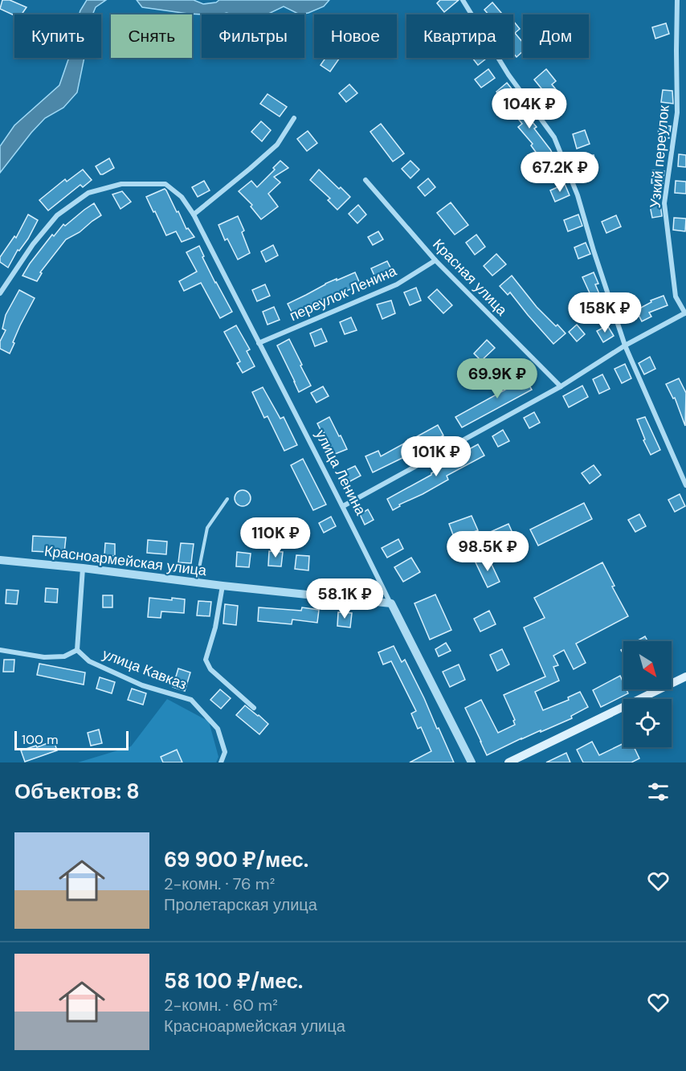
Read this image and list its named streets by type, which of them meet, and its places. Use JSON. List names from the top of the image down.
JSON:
{
  "streets": {
    "street": [
      "Узкий переулок",
      "Красная улица",
      "переулок Ленина",
      "улица Ленина",
      "Красноармейская улица",
      "улица Кавказ"
    ]
  },
  "crossings": [
    ["Красная улица", "переулок Ленина"],
    ["переулок Ленина", "улица Ленина"],
    ["улица Ленина", "Красноармейская улица"]
  ],
  "scale_bar": "100 m",
  "north": "bottom right",
  "page": {
    "chip": [
      "Купить",
      "Снять",
      "Фильтры",
      "Новое",
      "Квартира",
      "Дом"
    ],
    "price": [
      "104K ₽",
      "67.2K ₽",
      "158K ₽",
      "69.9K ₽",
      "101K ₽",
      "110K ₽",
      "98.5K ₽",
      "58.1K ₽"
    ],
    "scale": "100 m",
    "heading": "Объектов: 8",
    "list": [
      {
        "name": "69 900 ₽/мес.",
        "note": "2-комн. · 76 m² · Пролетарская улица"
      },
      {
        "name": "58 100 ₽/мес.",
        "note": "2-комн. · 60 m² · Красноармейская улица"
      }
    ]
  }
}
